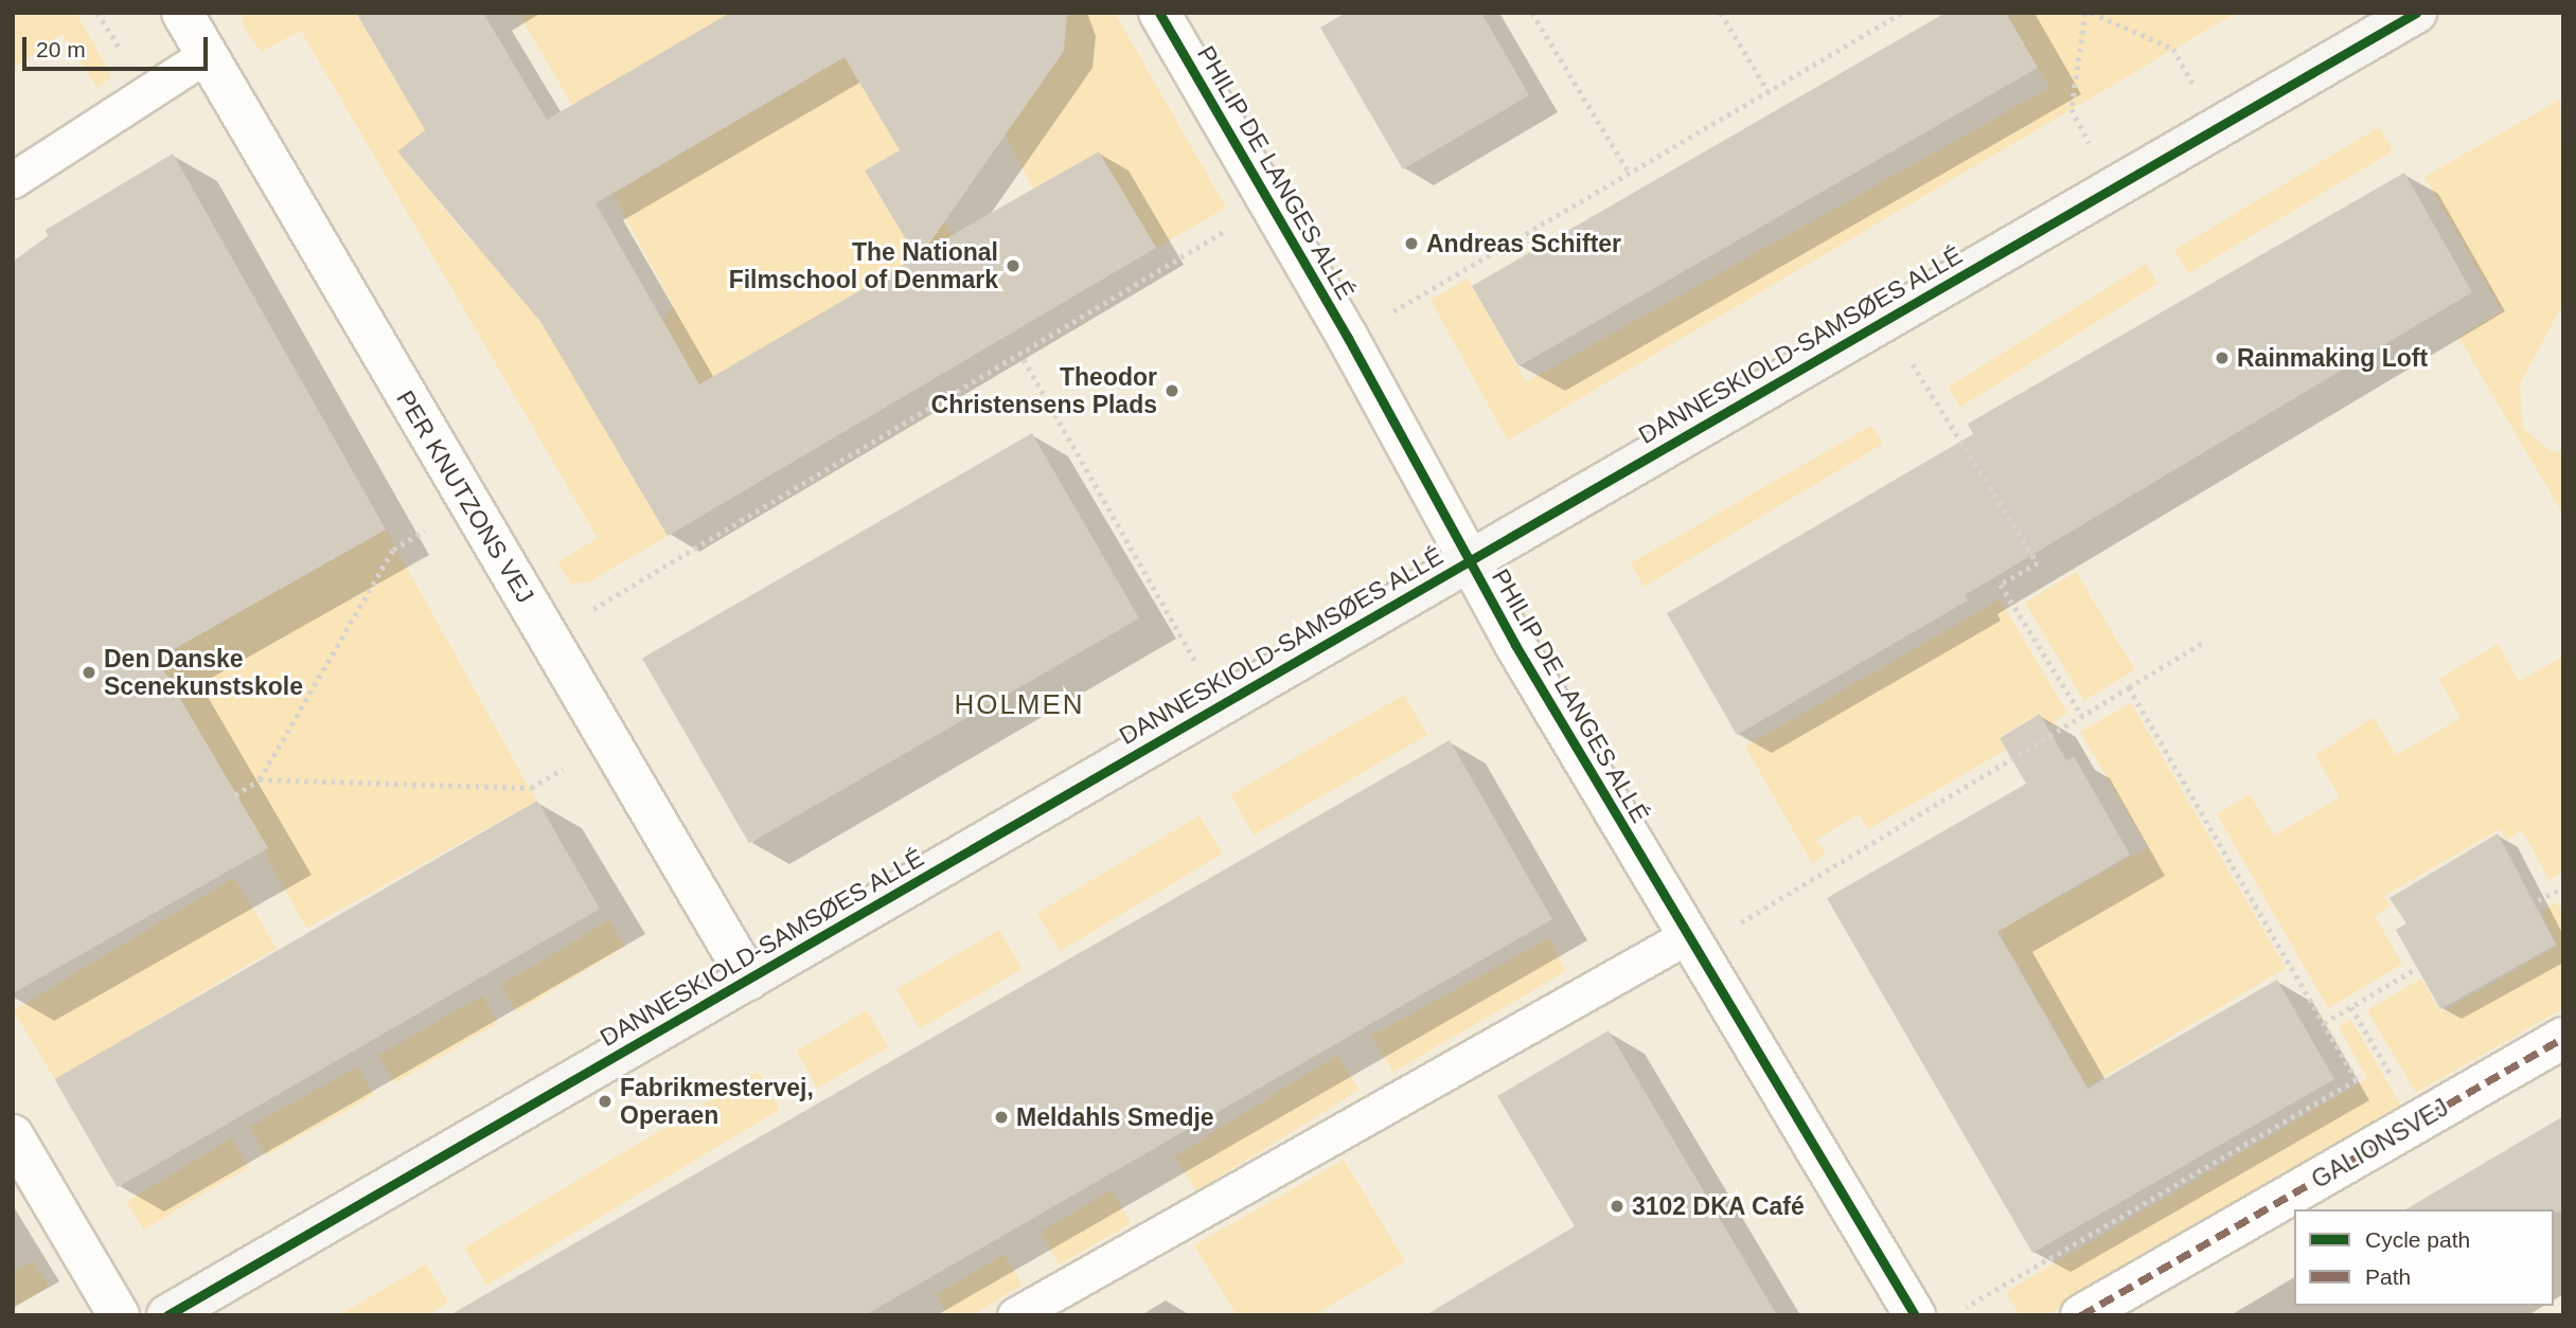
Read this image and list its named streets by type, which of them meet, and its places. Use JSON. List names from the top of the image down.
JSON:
{
  "streets": {
    "street": [
      "PHILIP DE LANGES ALLÉ",
      "DANNESKIOLD-SAMSØES ALLÉ",
      "PER KNUTZONS VEJ",
      "GALIONSVEJ"
    ]
  },
  "crossings": [
    ["PHILIP DE LANGES ALLÉ", "DANNESKIOLD-SAMSØES ALLÉ"],
    ["DANNESKIOLD-SAMSØES ALLÉ", "PER KNUTZONS VEJ"]
  ],
  "districts": ["HOLMEN"],
  "places": [
    "Andreas Schifter",
    "The National Filmschool of Denmark",
    "Rainmaking Loft",
    "Theodor Christensens Plads",
    "Den Danske Scenekunstskole",
    "Fabrikmestervej, Operaen",
    "Meldahls Smedje",
    "3102 DKA Café"
  ],
  "legend": ["Cycle path", "Path"],
  "scale_bar": "20 m"
}
